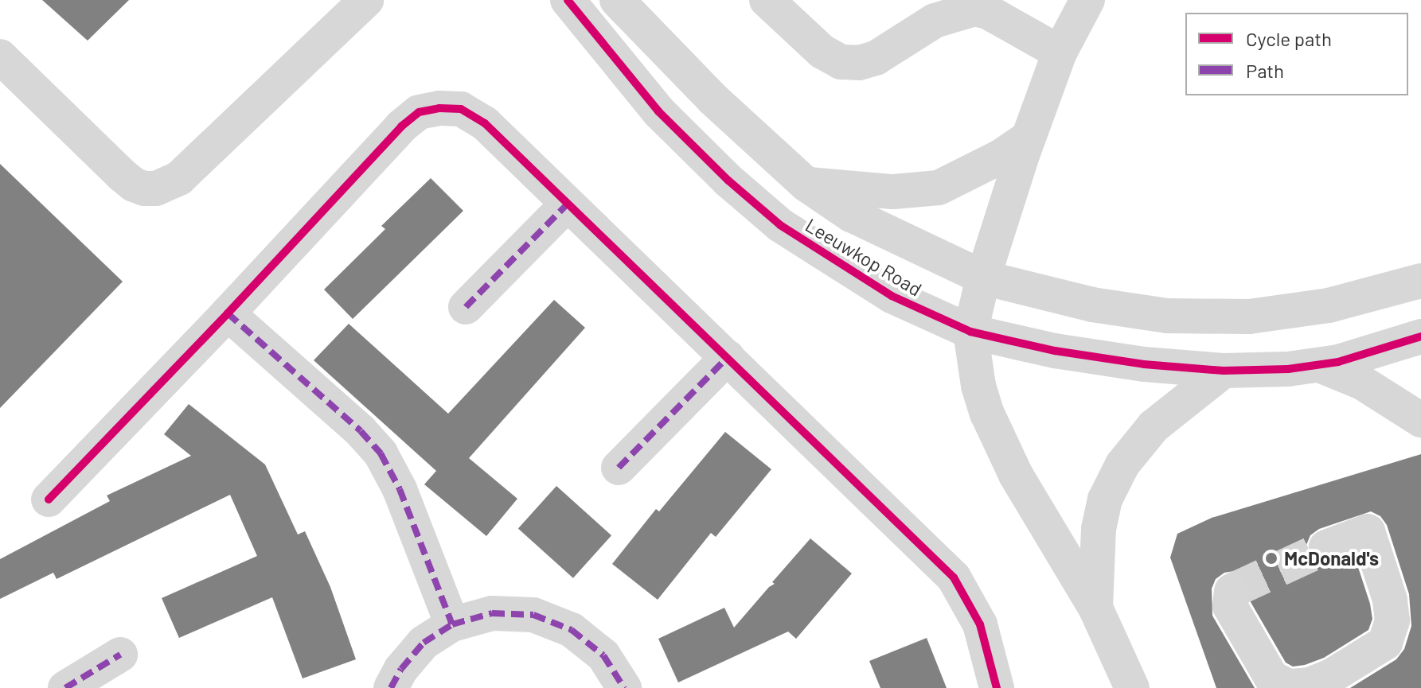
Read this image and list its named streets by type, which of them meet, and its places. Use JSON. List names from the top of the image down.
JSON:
{
  "streets": {
    "street": ["Leeuwkop Road"]
  },
  "places": ["McDonald's"],
  "legend": ["Cycle path", "Path"]
}
